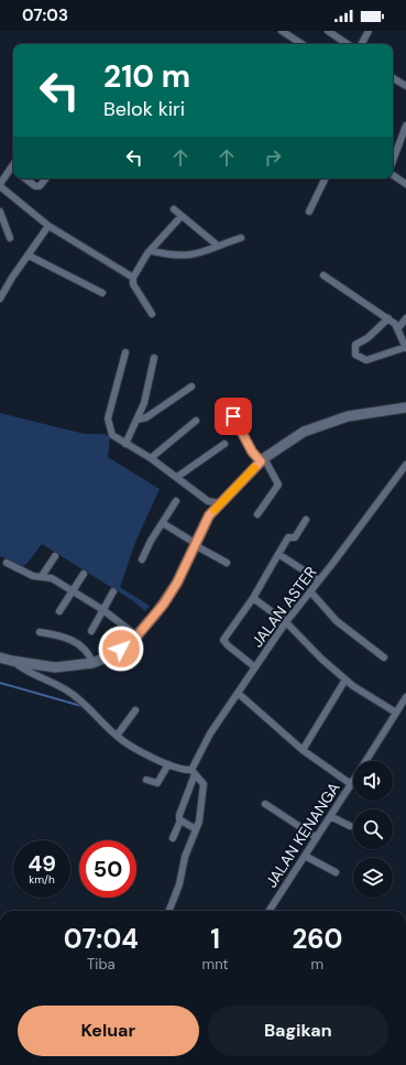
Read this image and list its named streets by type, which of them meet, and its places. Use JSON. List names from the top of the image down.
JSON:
{
  "streets": {
    "street": ["JALAN ASTER", "JALAN KENANGA"]
  },
  "page": {
    "status": "07:03",
    "turn": ["210 m", "Belok kiri"],
    "speed": "49 km/h",
    "limit": "50",
    "eta": [
      "07:04",
      "Tiba",
      "1",
      "mnt",
      "260",
      "m"
    ],
    "buttons": ["Keluar", "Bagikan"]
  }
}
